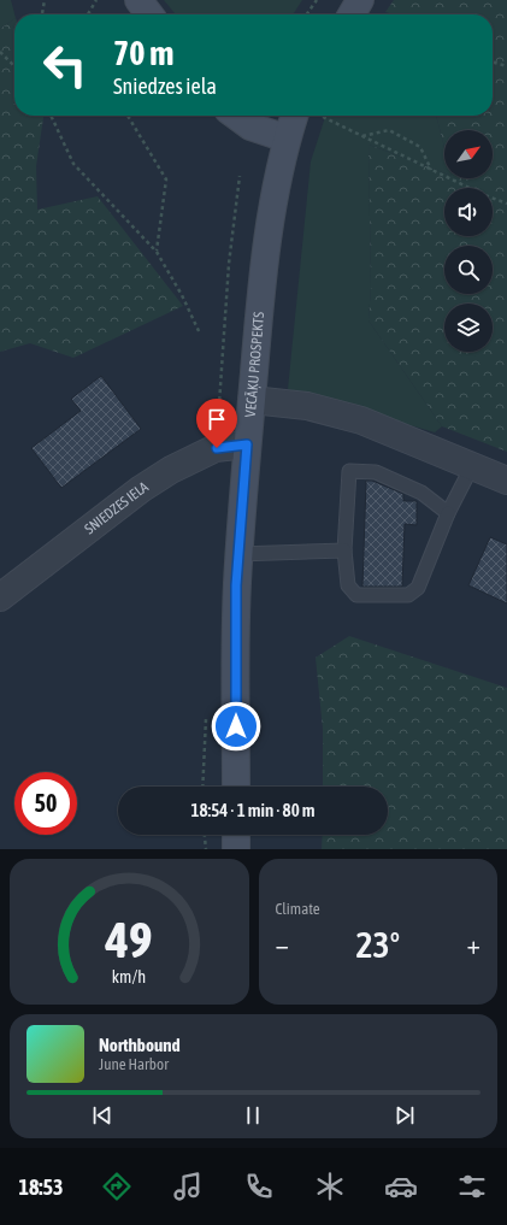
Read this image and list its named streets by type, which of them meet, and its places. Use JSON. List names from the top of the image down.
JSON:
{
  "streets": {
    "main road": ["VECĀĶU PROSPEKTS"],
    "street": ["SNIEDZES IELA"]
  },
  "crossings": [
    ["VECĀĶU PROSPEKTS", "SNIEDZES IELA"]
  ],
  "north": "top right",
  "page": {
    "turn": ["70 m", "Sniedzes iela"],
    "limit": "50",
    "trip": "18:54 · 1 min · 80 m",
    "tile": "Climate",
    "heat": ["−", "23°", "+"],
    "song": ["Northbound", "June Harbor"],
    "tabs": "18:53",
    "gauge": ["49", "km/h"]
  }
}
